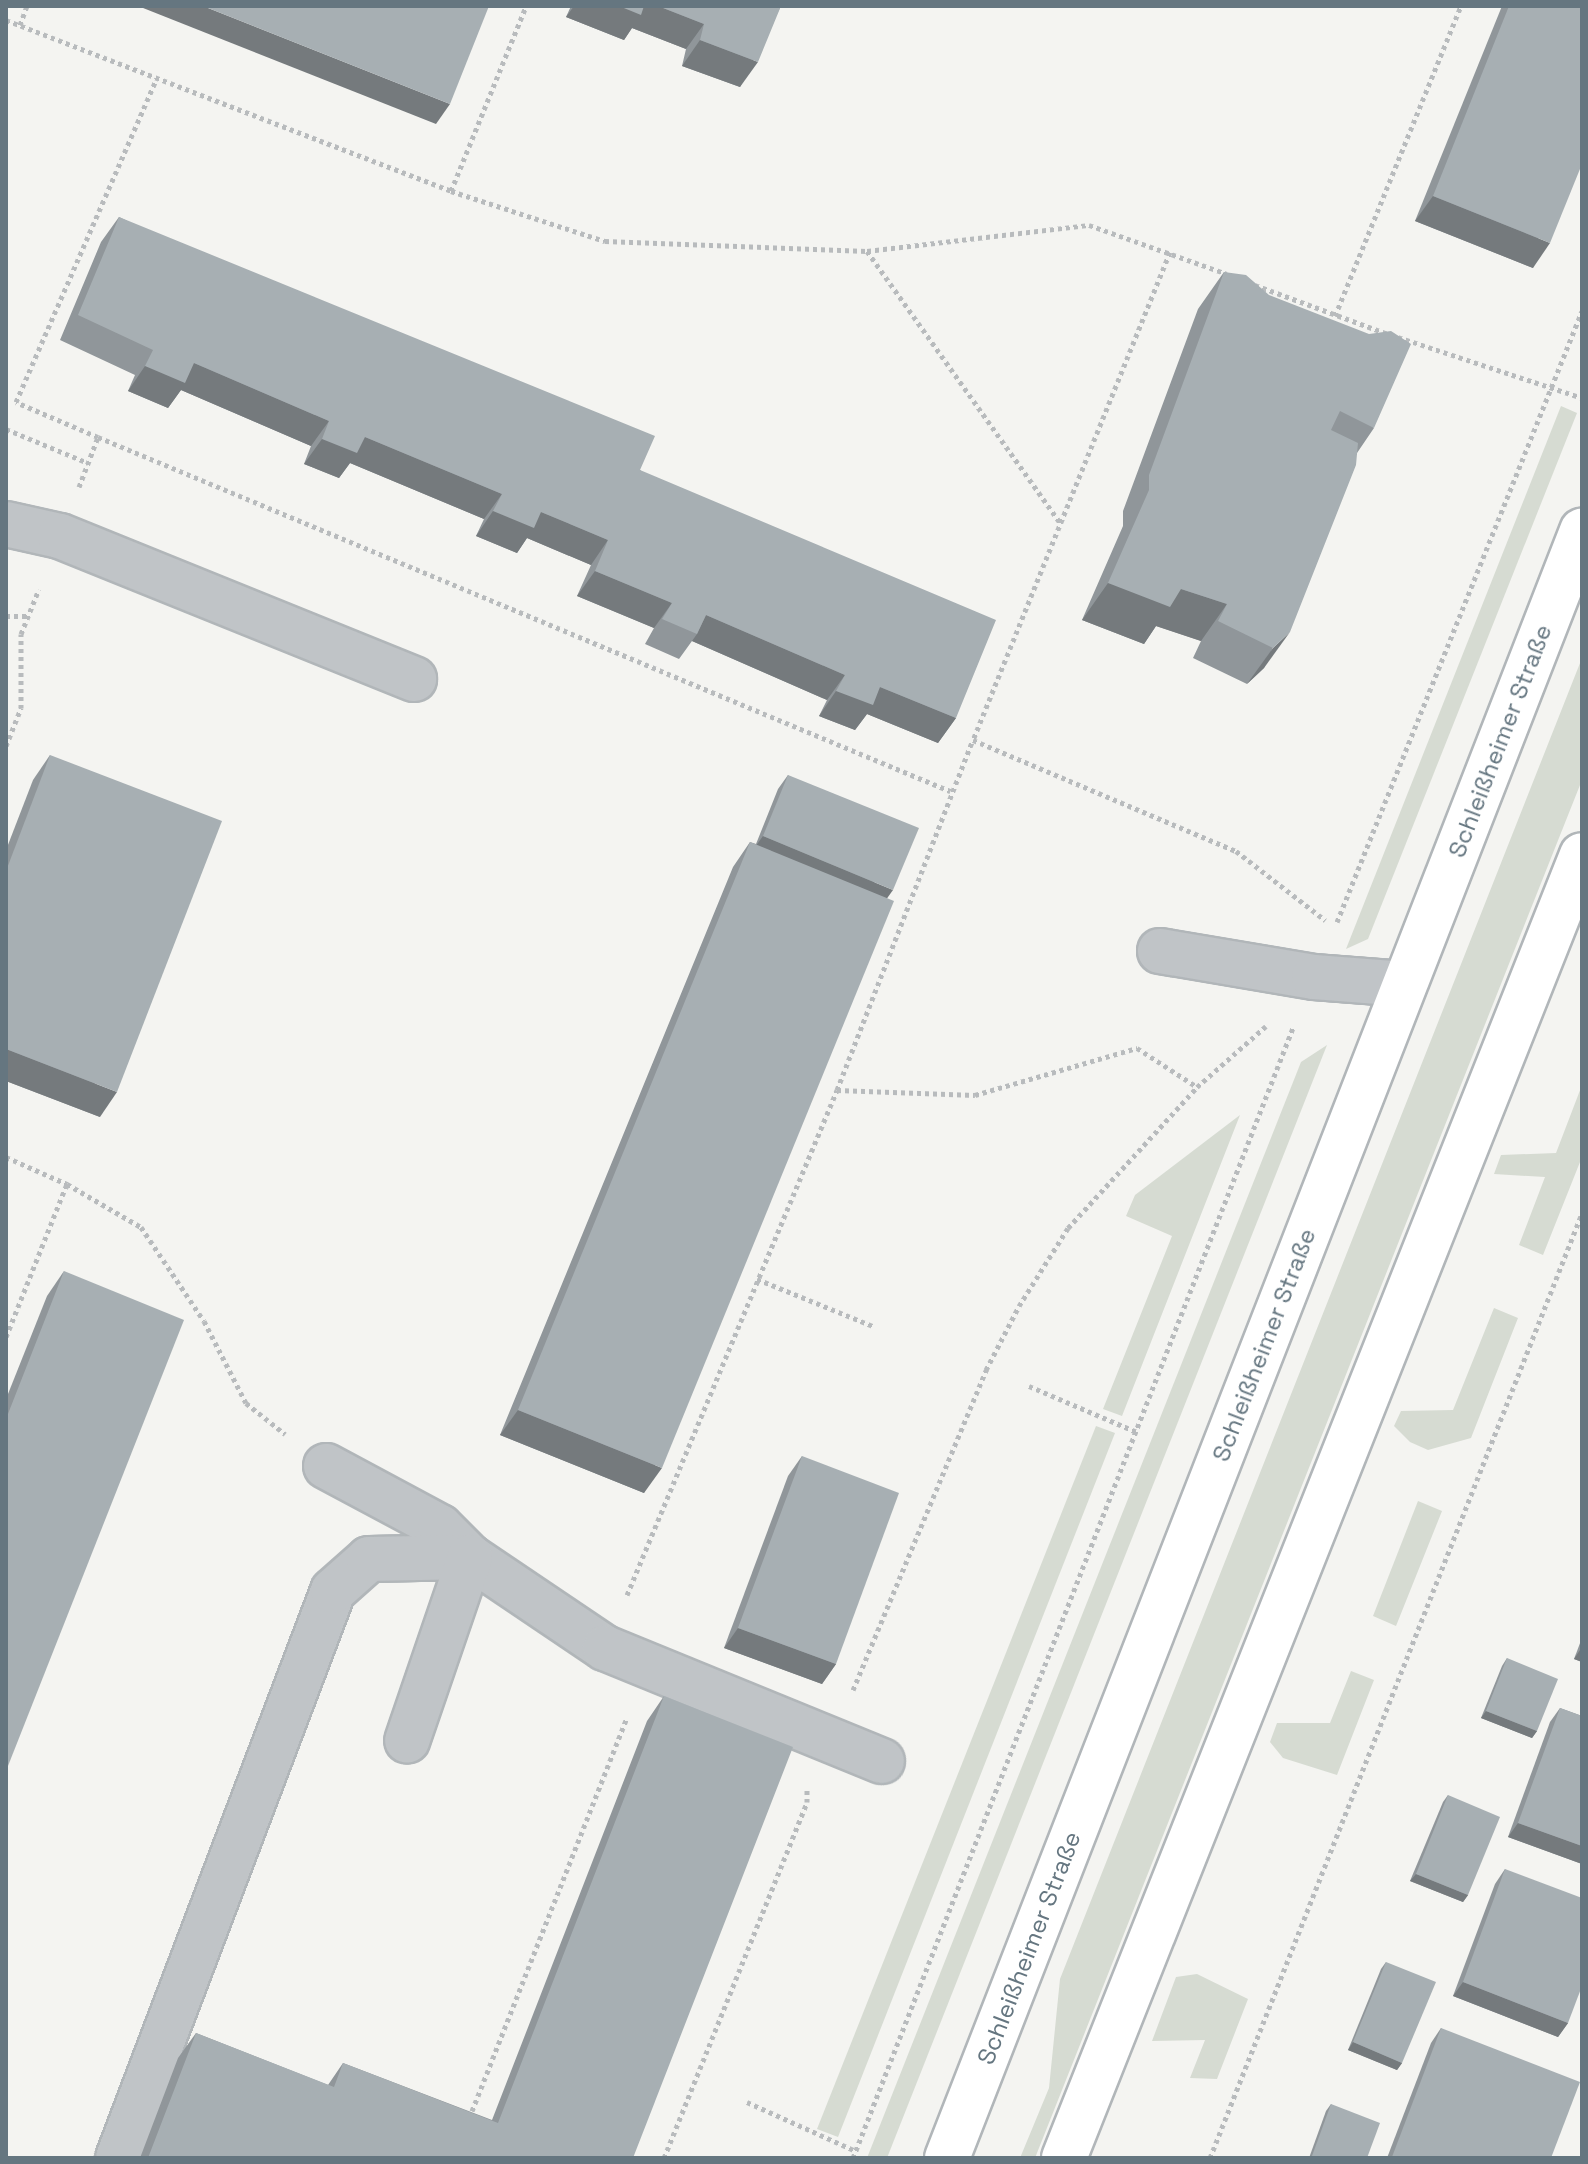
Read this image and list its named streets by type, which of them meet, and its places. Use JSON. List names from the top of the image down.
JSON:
{
  "streets": {
    "main road": ["Schleißheimer Straße"]
  }
}
